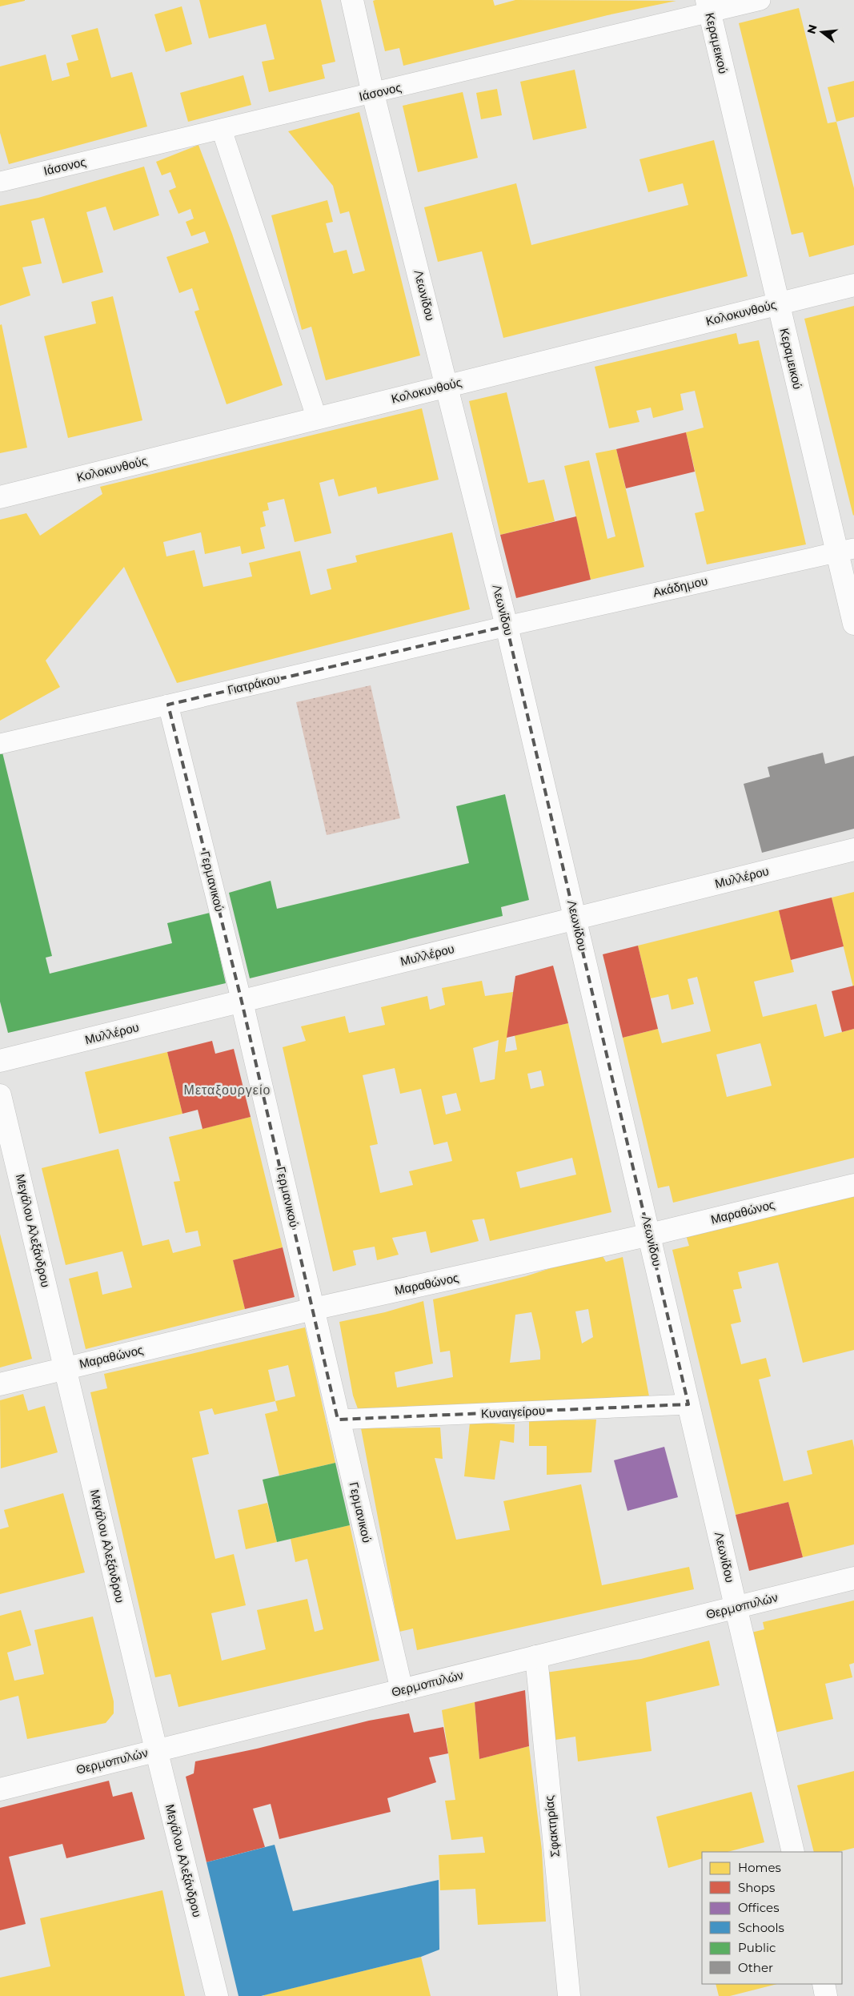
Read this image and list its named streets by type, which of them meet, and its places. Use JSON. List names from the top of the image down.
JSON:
{
  "streets": {
    "street": [
      "Κεραμεικού",
      "Ιάσονος",
      "Λεωνίδου",
      "Κολοκυνθούς",
      "Ακάδημου",
      "Γιατράκου",
      "Μυλλέρου",
      "Γερμανικού",
      "Μαραθώνος",
      "Μεγάλου Αλεξάνδρου",
      "Κυναιγείρου",
      "Θερμοπυλών",
      "Σφακτηρίας"
    ]
  },
  "crossings": [
    ["Κεραμεικού", "Ιάσονος"],
    ["Κεραμεικού", "Κολοκυνθούς"],
    ["Κεραμεικού", "Ακάδημου"],
    ["Ιάσονος", "Λεωνίδου"],
    ["Λεωνίδου", "Κολοκυνθούς"],
    ["Λεωνίδου", "Ακάδημου"],
    ["Λεωνίδου", "Γιατράκου"],
    ["Λεωνίδου", "Μυλλέρου"],
    ["Λεωνίδου", "Μαραθώνος"],
    ["Λεωνίδου", "Κυναιγείρου"],
    ["Λεωνίδου", "Θερμοπυλών"],
    ["Ακάδημου", "Γιατράκου"],
    ["Γιατράκου", "Γερμανικού"],
    ["Μυλλέρου", "Γερμανικού"],
    ["Γερμανικού", "Μαραθώνος"],
    ["Γερμανικού", "Κυναιγείρου"],
    ["Γερμανικού", "Θερμοπυλών"],
    ["Μαραθώνος", "Μεγάλου Αλεξάνδρου"],
    ["Μεγάλου Αλεξάνδρου", "Θερμοπυλών"],
    ["Θερμοπυλών", "Σφακτηρίας"]
  ],
  "districts": ["Μεταξουργείο"],
  "legend": [
    "Homes",
    "Shops",
    "Offices",
    "Schools",
    "Public",
    "Other"
  ],
  "north": "left"
}
